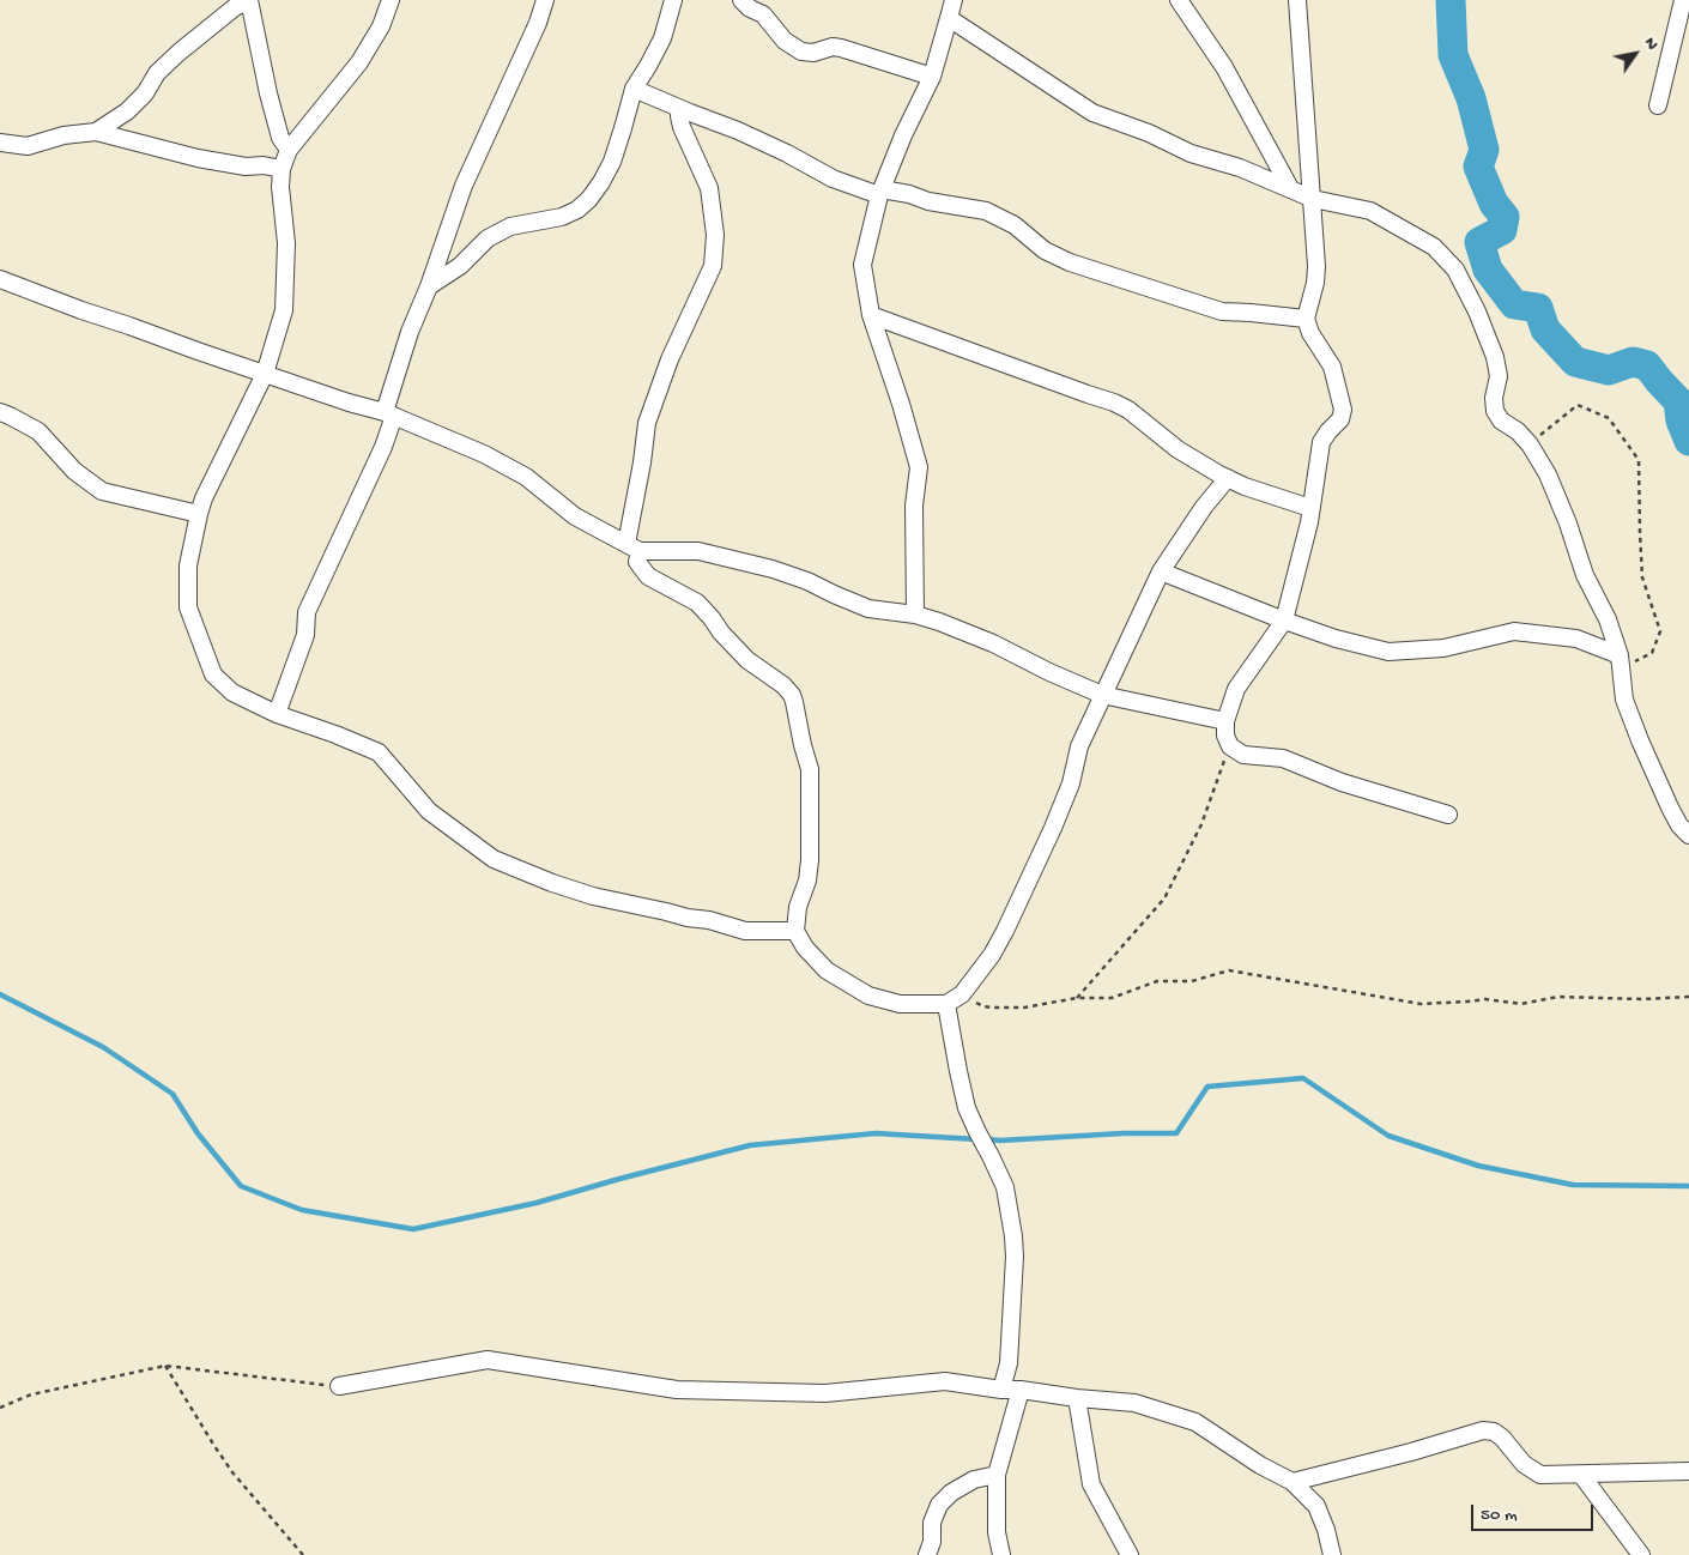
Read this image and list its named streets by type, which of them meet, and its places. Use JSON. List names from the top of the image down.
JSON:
{
  "scale_bar": "50 m",
  "north": "top right"
}
